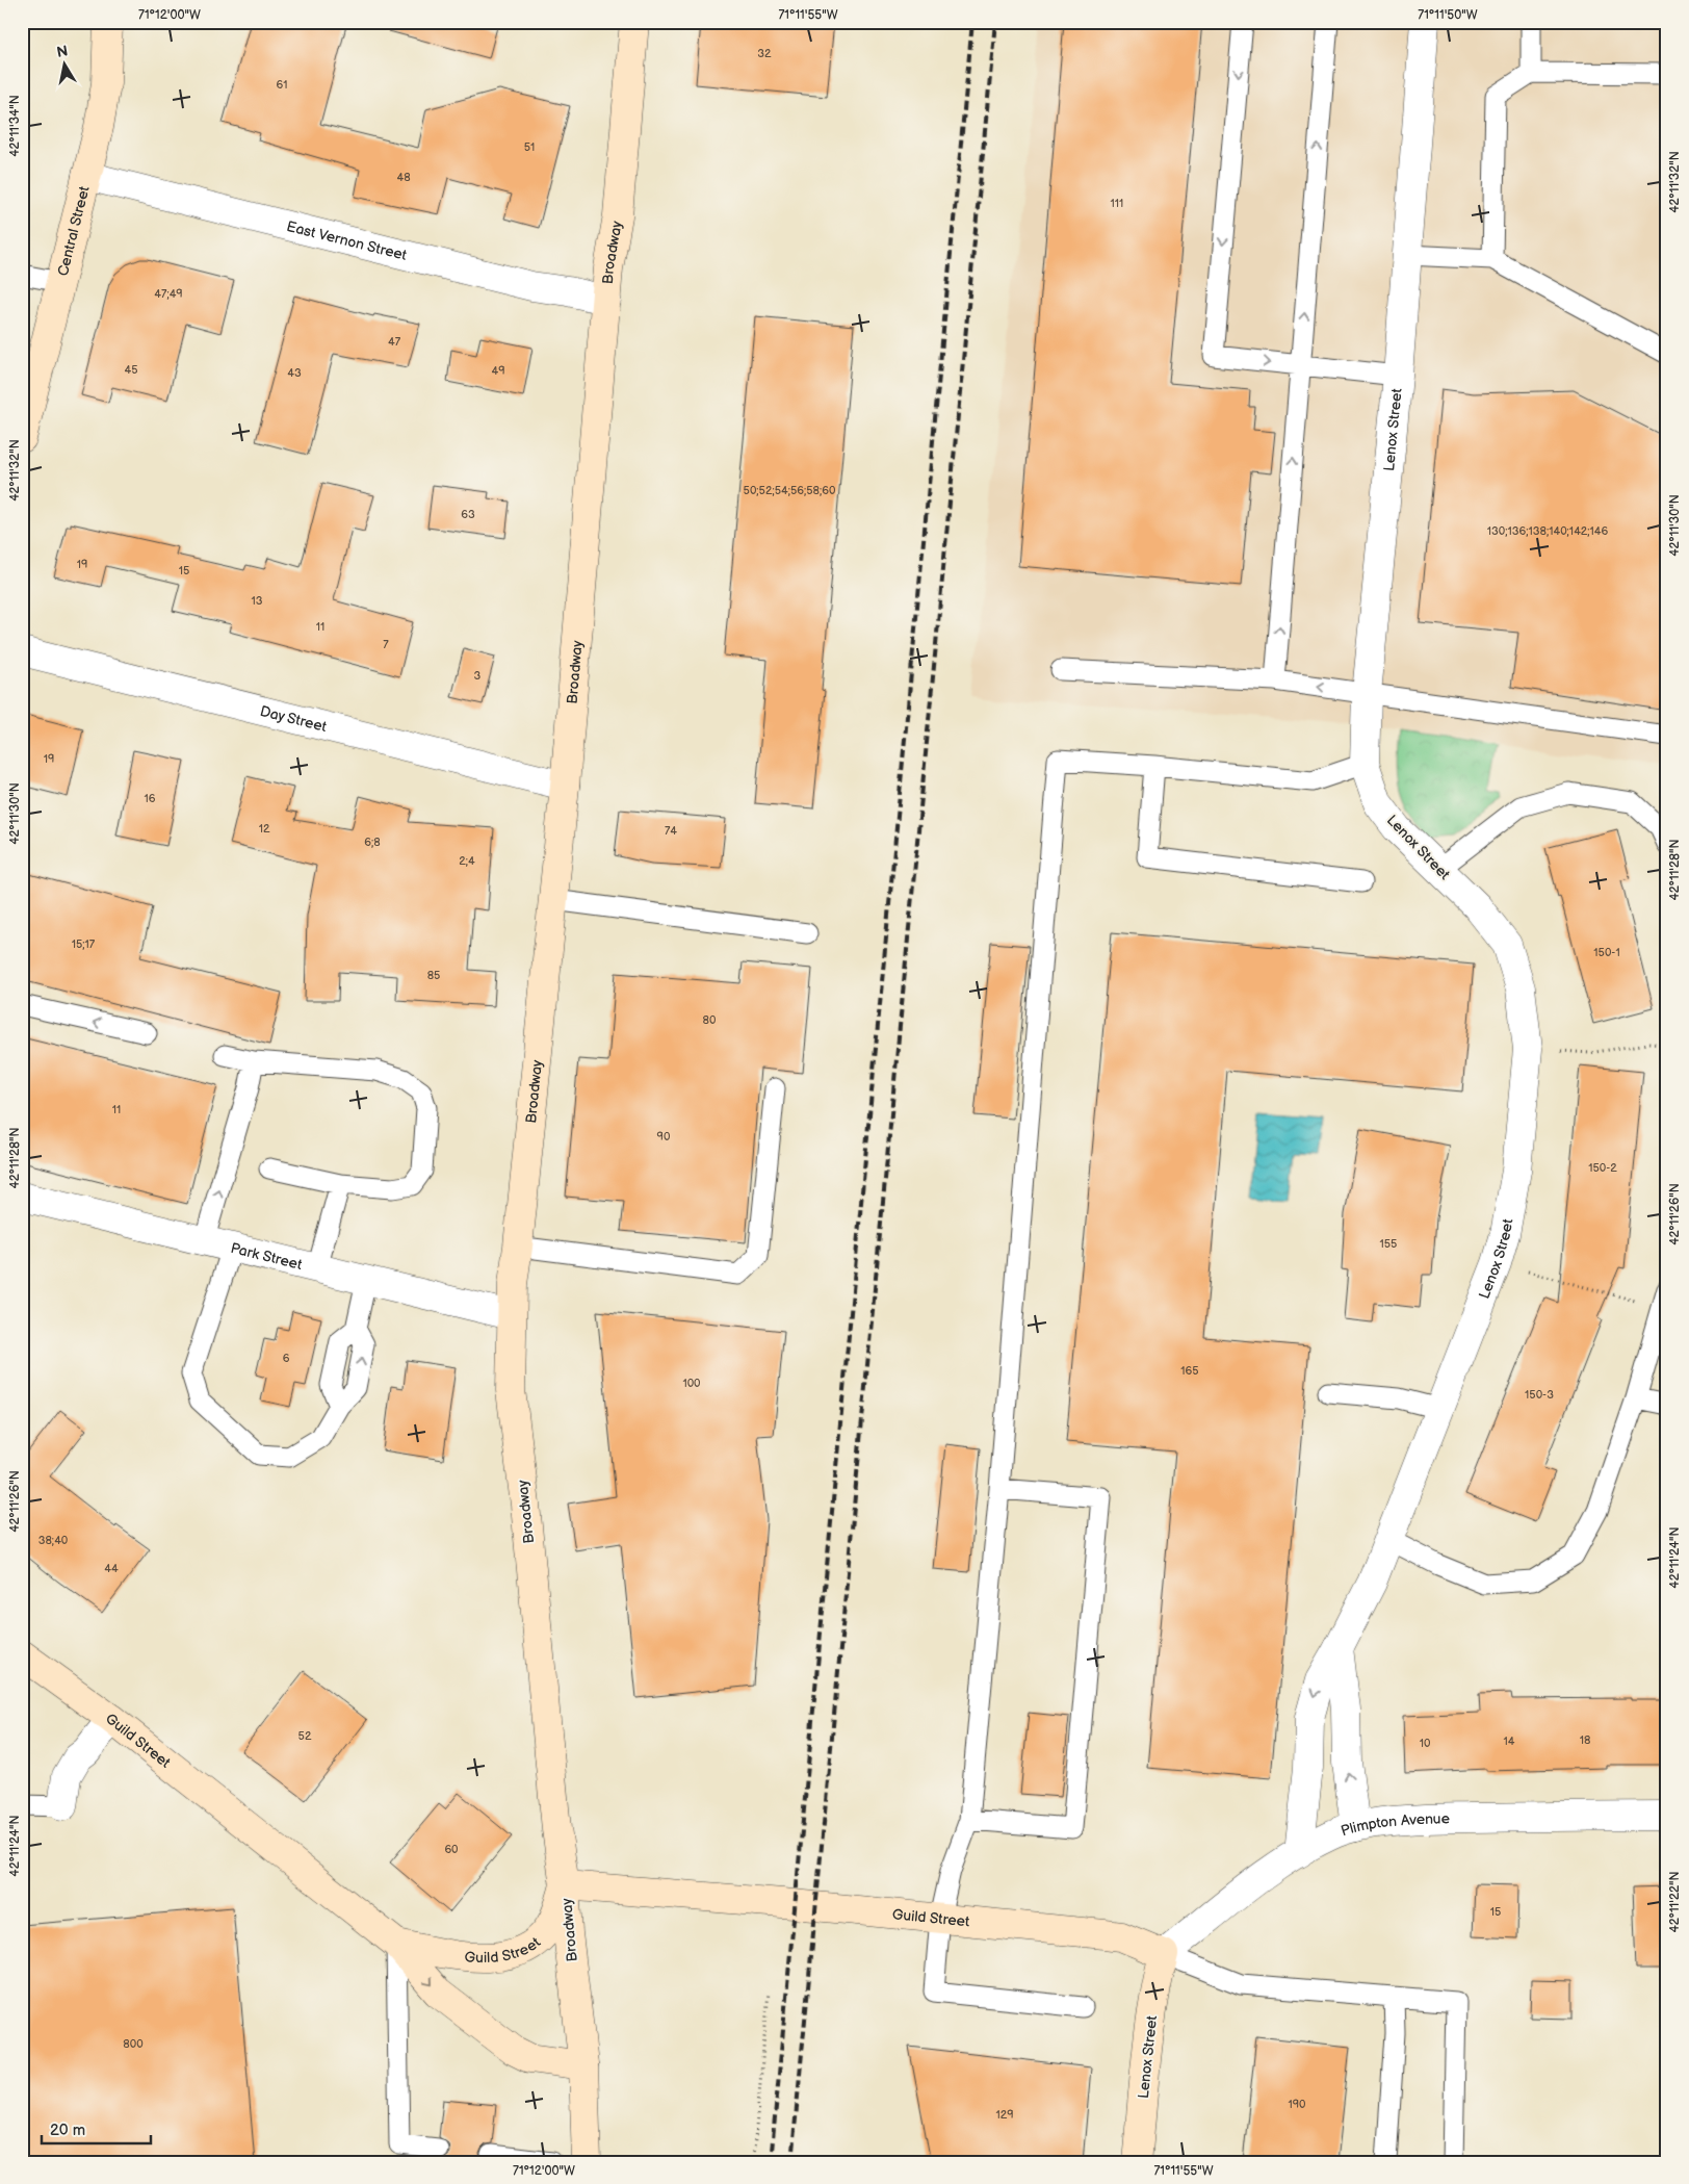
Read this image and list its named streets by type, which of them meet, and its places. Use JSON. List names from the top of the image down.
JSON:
{
  "streets": {
    "street": [
      "Central Street",
      "East Vernon Street",
      "Broadway",
      "Lenox Street",
      "Day Street",
      "Park Street",
      "Guild Street",
      "Plimpton Avenue"
    ]
  },
  "crossings": [
    ["Central Street", "East Vernon Street"],
    ["East Vernon Street", "Broadway"],
    ["Broadway", "Day Street"],
    ["Broadway", "Park Street"],
    ["Broadway", "Guild Street"],
    ["Lenox Street", "Guild Street"],
    ["Lenox Street", "Plimpton Avenue"],
    ["Guild Street", "Plimpton Avenue"]
  ],
  "house_numbers": [
    "32",
    "61",
    "51",
    "48",
    "111",
    "47;49",
    "47",
    "45",
    "49",
    "43",
    "50;52;54;56;58;60",
    "63",
    "130;136;138;140;142;146",
    "19",
    "15",
    "13",
    "11",
    "7",
    "3",
    "19",
    "16",
    "12",
    "74",
    "6;8",
    "2;4",
    "15;17",
    "150-1",
    "85",
    "80",
    "11",
    "90",
    "150-2",
    "155",
    "6",
    "165",
    "100",
    "150-3",
    "38;40",
    "44",
    "52",
    "18",
    "14",
    "10",
    "60",
    "15",
    "800",
    "190",
    "129"
  ],
  "scale_bar": "20 m",
  "north": "top",
  "coordinates": [
    "71°12'00\"W",
    "71°11'55\"W",
    "71°11'50\"W",
    "42°11'34\"N",
    "42°11'32\"N",
    "42°11'30\"N",
    "42°11'28\"N",
    "42°11'26\"N",
    "42°11'24\"N",
    "42°11'22\"N"
  ]
}
